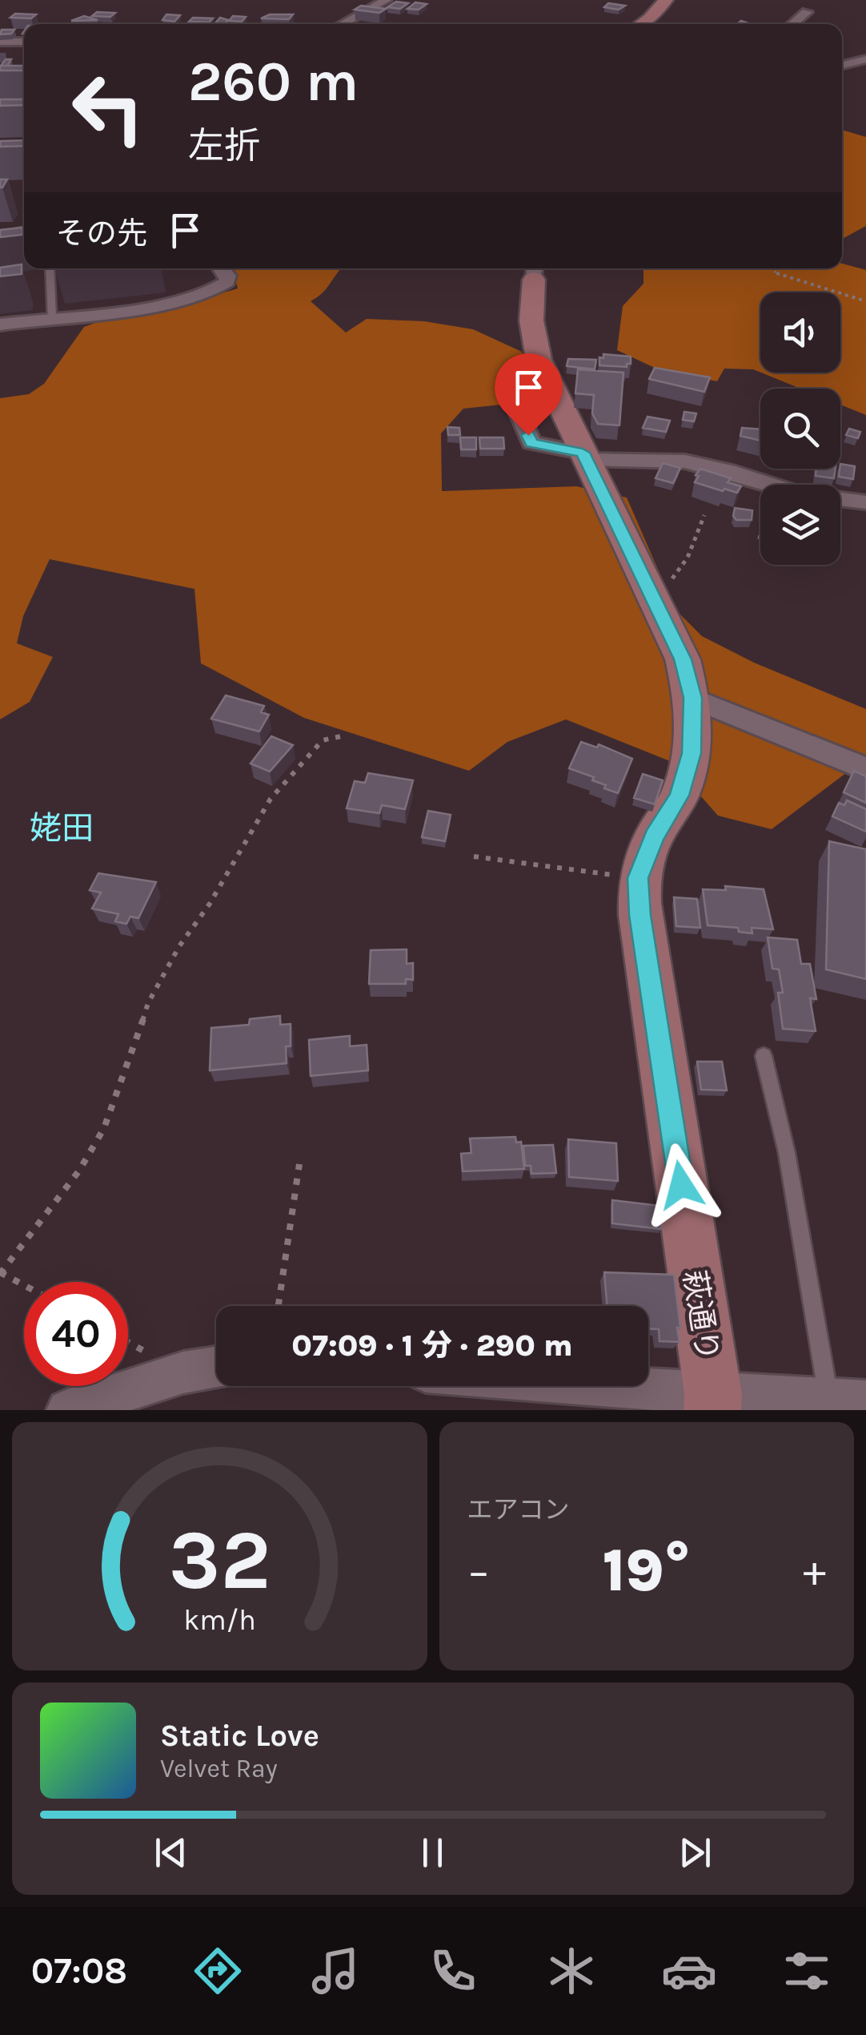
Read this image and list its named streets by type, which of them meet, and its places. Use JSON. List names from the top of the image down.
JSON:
{
  "streets": {
    "street": ["萩通り"]
  },
  "districts": ["姥田"],
  "page": {
    "turn": ["260 m", "左折"],
    "then": "その先",
    "limit": "40",
    "trip": "07:09 · 1 分 · 290 m",
    "tile": "エアコン",
    "heat": ["−", "19°", "+"],
    "song": ["Static Love", "Velvet Ray"],
    "tabs": "07:08",
    "gauge": ["32", "km/h"]
  }
}
